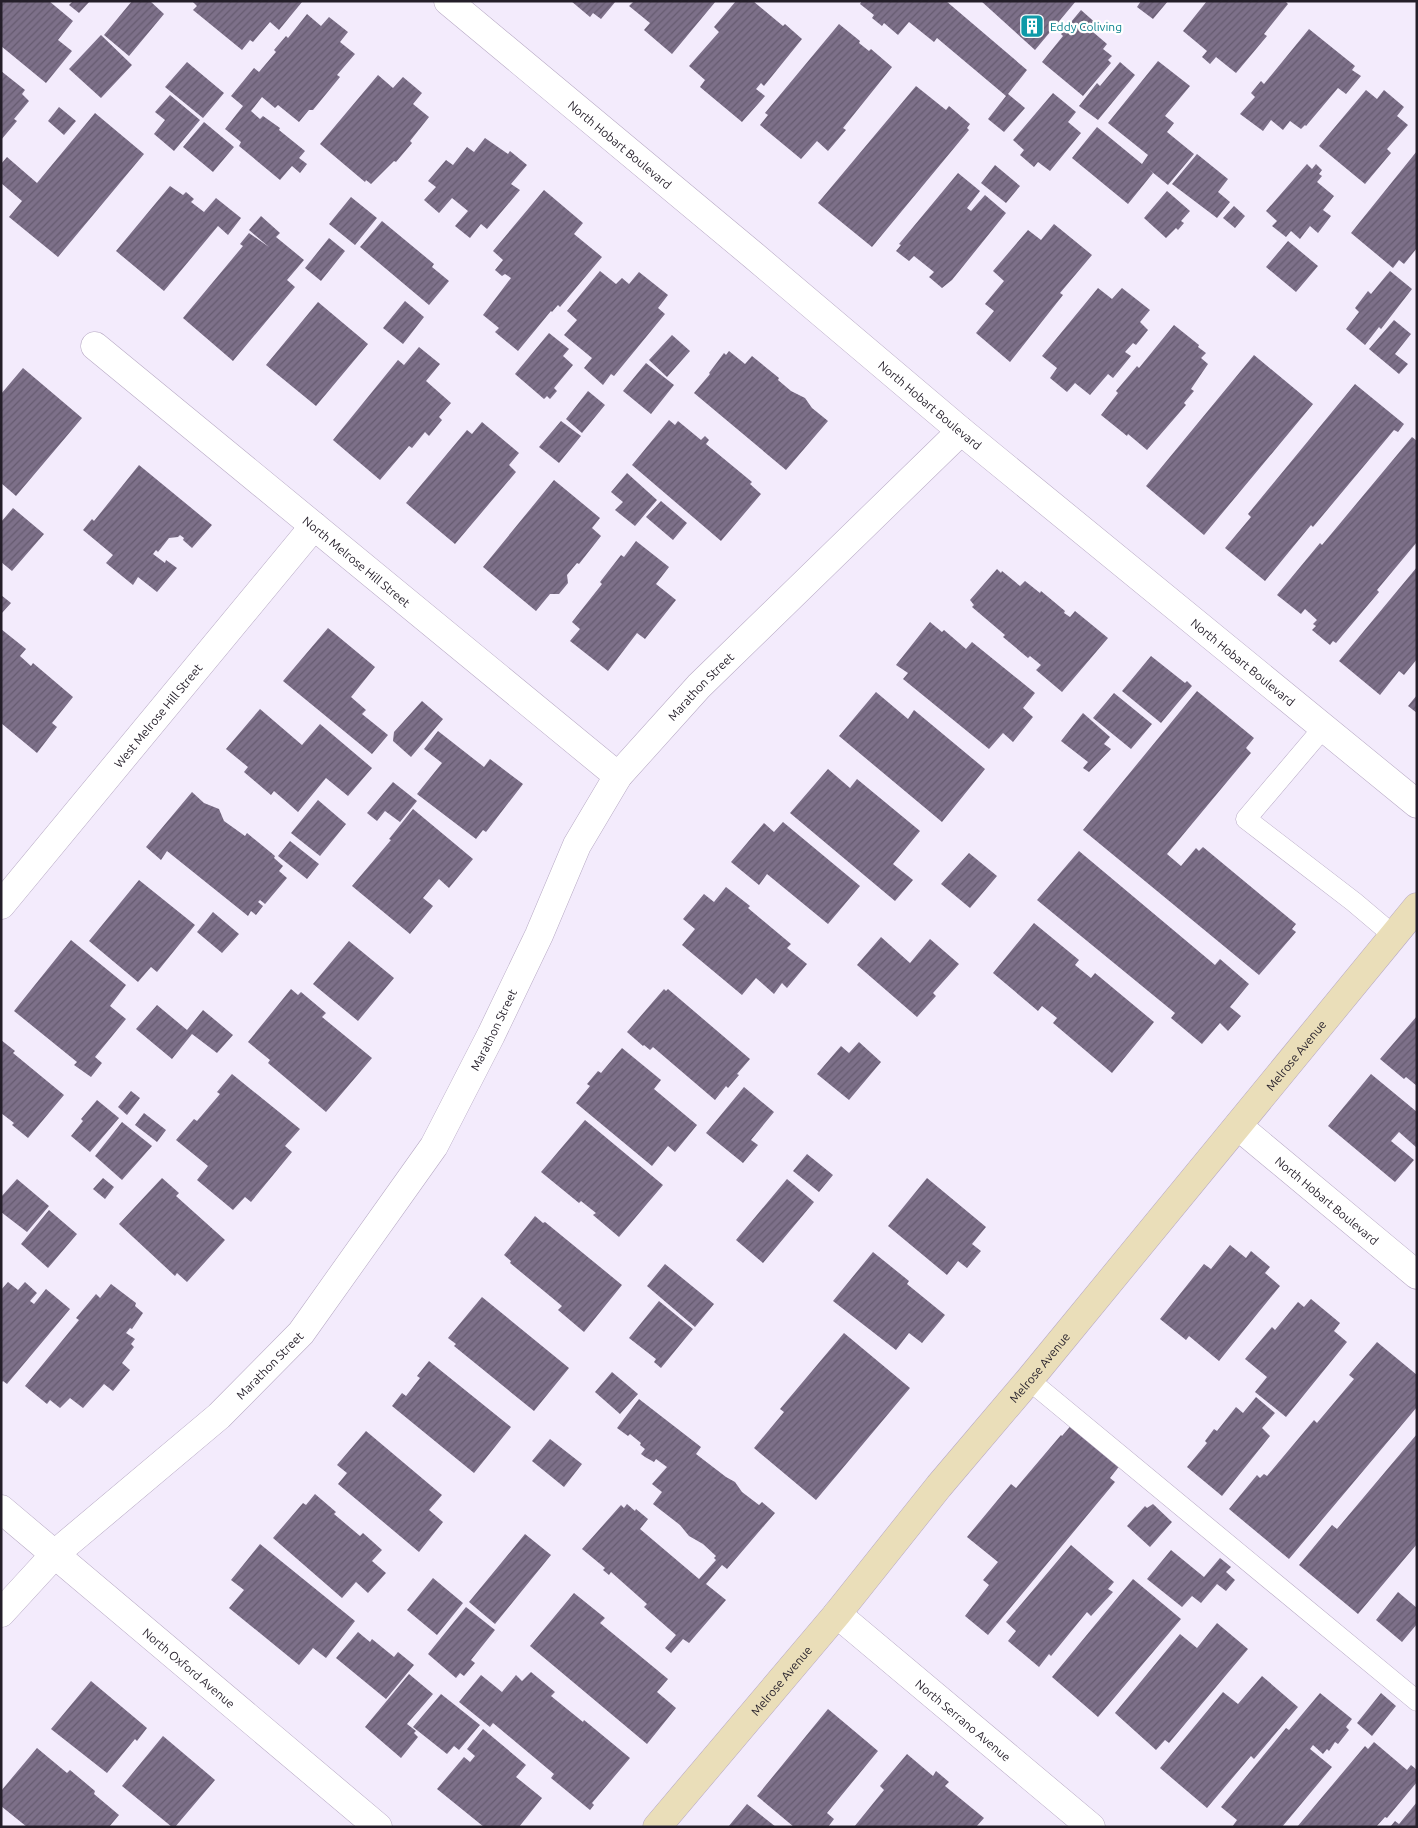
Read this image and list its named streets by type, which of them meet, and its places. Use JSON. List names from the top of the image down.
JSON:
{
  "streets": {
    "main road": ["Melrose Avenue"],
    "street": [
      "North Hobart Boulevard",
      "North Melrose Hill Street",
      "Marathon Street",
      "West Melrose Hill Street",
      "North Oxford Avenue",
      "North Serrano Avenue"
    ]
  },
  "crossings": [
    ["North Hobart Boulevard", "Marathon Street"],
    ["North Hobart Boulevard", "Melrose Avenue"],
    ["North Melrose Hill Street", "Marathon Street"],
    ["North Melrose Hill Street", "West Melrose Hill Street"],
    ["Marathon Street", "North Oxford Avenue"],
    ["Melrose Avenue", "North Serrano Avenue"]
  ],
  "places": {
    "building": ["Eddy Coliving"]
  }
}
